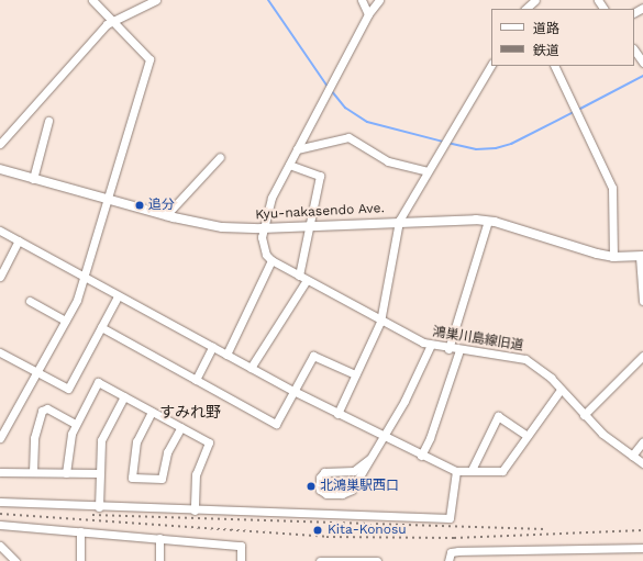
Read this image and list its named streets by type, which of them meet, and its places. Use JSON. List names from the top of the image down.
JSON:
{
  "streets": {
    "main road": ["Kyu-nakasendo Ave."],
    "street": ["鴻巣川島線旧道"]
  },
  "districts": ["すみれ野"],
  "places": ["追分", "北鴻巣駅西口", "Kita-Konosu"],
  "legend": ["道路", "鉄道"]
}
